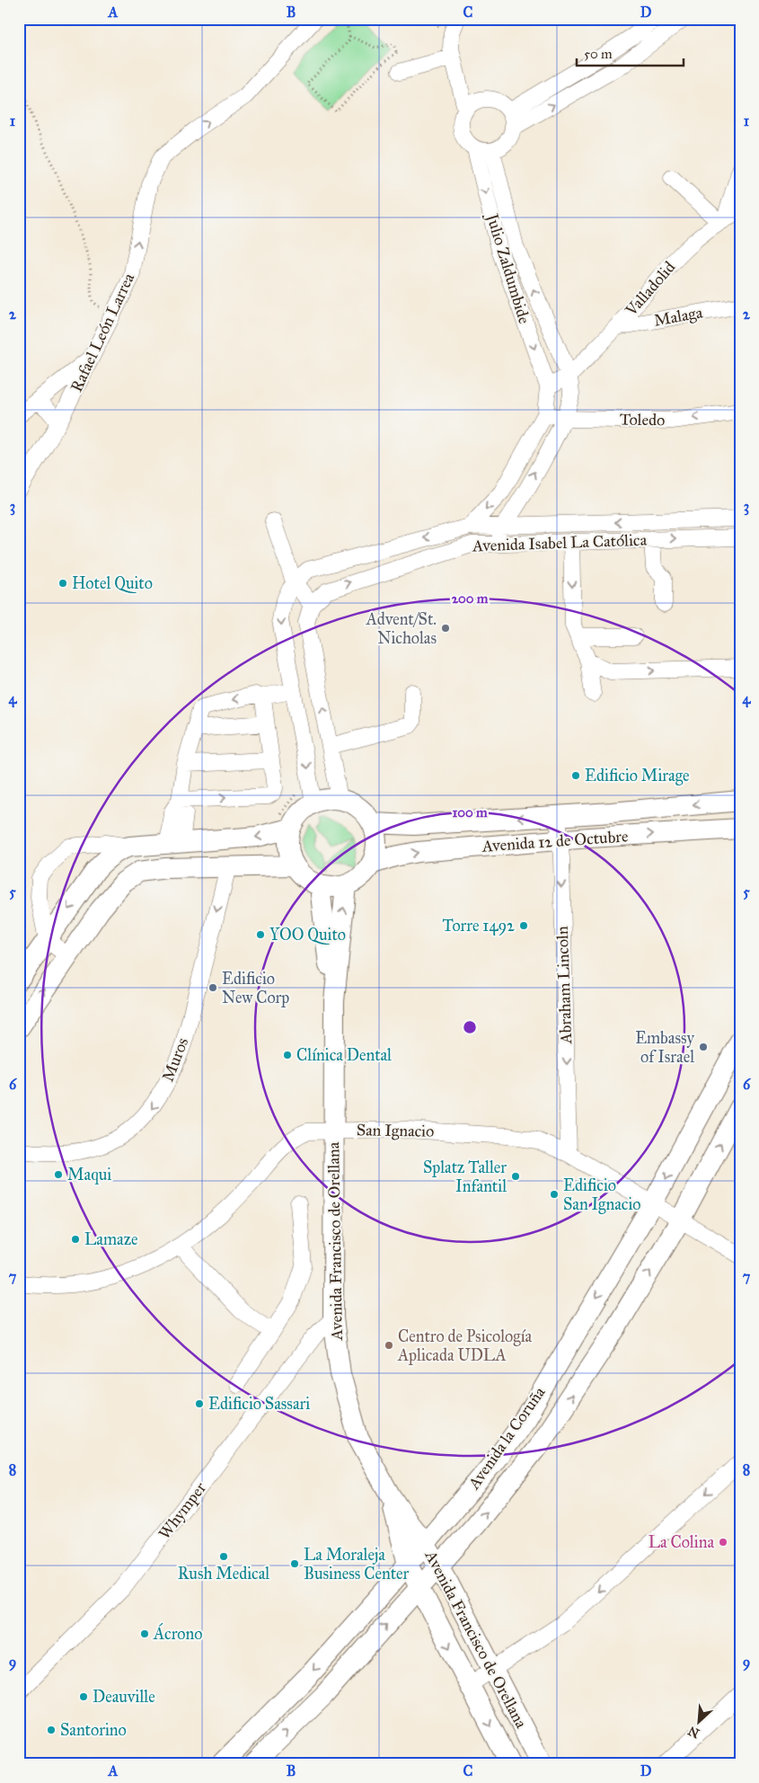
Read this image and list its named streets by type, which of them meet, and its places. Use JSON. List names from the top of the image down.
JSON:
{
  "streets": {
    "main road": ["Avenida 12 de Octubre", "Avenida Francisco de Orellana", "Avenida la Coruña"],
    "street": [
      "Julio Zaldumbide",
      "Valladolid",
      "Malaga",
      "Rafael León Larrea",
      "Toledo",
      "Avenida Isabel La Católica",
      "Abraham Lincoln",
      "Muros",
      "San Ignacio",
      "Whymper"
    ]
  },
  "crossings": [
    ["Julio Zaldumbide", "Valladolid"],
    ["Valladolid", "Malaga"],
    ["Avenida 12 de Octubre", "Abraham Lincoln"],
    ["Avenida 12 de Octubre", "Avenida Francisco de Orellana"],
    ["Abraham Lincoln", "San Ignacio"],
    ["San Ignacio", "Avenida Francisco de Orellana"],
    ["San Ignacio", "Avenida la Coruña"],
    ["Avenida Francisco de Orellana", "Avenida la Coruña"],
    ["Avenida Francisco de Orellana", "Whymper"]
  ],
  "one_way": [
    "Rafael León Larrea",
    "Toledo",
    "Abraham Lincoln",
    "Muros"
  ],
  "places": [
    "Hotel Quito",
    "Advent/St. Nicholas",
    "Edificio Mirage",
    "Torre 1492",
    "YOO Quito",
    "Edificio New Corp",
    "Embassy of Israel",
    "Clínica Dental",
    "Maqui",
    "Splatz Taller Infantil",
    "Edificio San Ignacio",
    "Lamaze",
    "Centro de Psicología Aplicada UDLA",
    "Edificio Sassari",
    "La Colina",
    "Rush Medical",
    "La Moraleja Business Center",
    "Ácrono",
    "Deauville",
    "Santorino"
  ],
  "scale_bar": "50 m",
  "north": "bottom left",
  "grid": {
    "columns": [
      "A",
      "B",
      "C",
      "D"
    ],
    "rows": [
      "1",
      "2",
      "3",
      "4",
      "5",
      "6",
      "7",
      "8",
      "9"
    ]
  },
  "rings": ["200 m", "100 m"]
}
